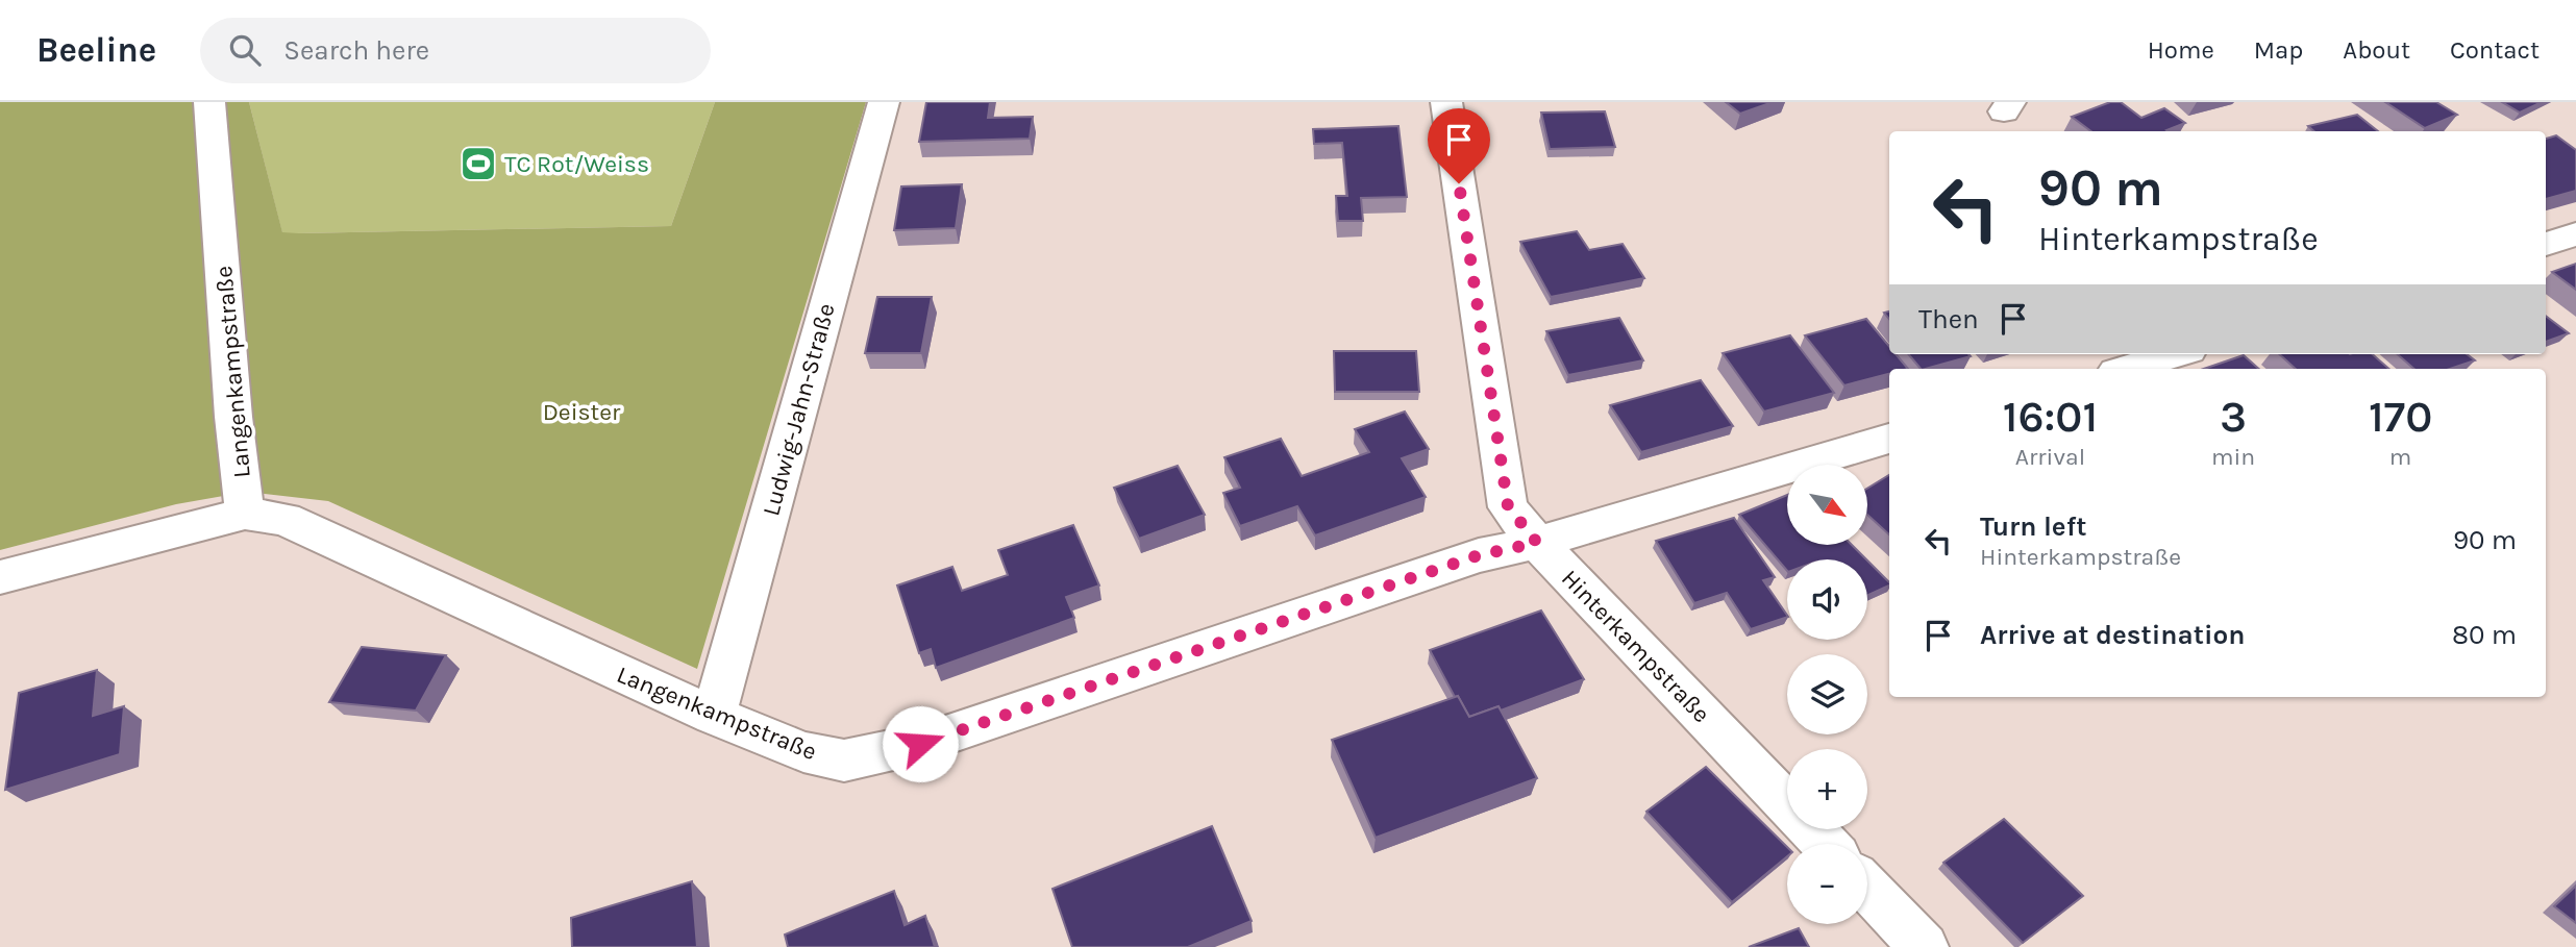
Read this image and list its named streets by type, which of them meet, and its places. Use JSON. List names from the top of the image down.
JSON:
{
  "streets": {
    "street": ["Langenkampstraße", "Ludwig-Jahn-Straße", "Hinterkampstraße"]
  },
  "crossings": [
    ["Langenkampstraße", "Ludwig-Jahn-Straße"],
    ["Langenkampstraße", "Hinterkampstraße"]
  ],
  "parks": ["Deister"],
  "places": {
    "sports": ["TC Rot/Weiss"]
  },
  "north": "bottom right",
  "page": {
    "header": "Beeline",
    "search": "Search here",
    "nav": [
      "Home",
      "Map",
      "About",
      "Contact"
    ],
    "turn": ["90 m", "Hinterkampstraße"],
    "then": "Then",
    "eta": [
      "16:01",
      "Arrival",
      "3",
      "min",
      "170",
      "m"
    ],
    "map_buttons": ["+", "−"],
    "list": [
      {
        "name": "Turn left",
        "note": "Hinterkampstraße",
        "value": "90 m"
      },
      {
        "name": "Arrive at destination",
        "value": "80 m"
      }
    ]
  }
}
